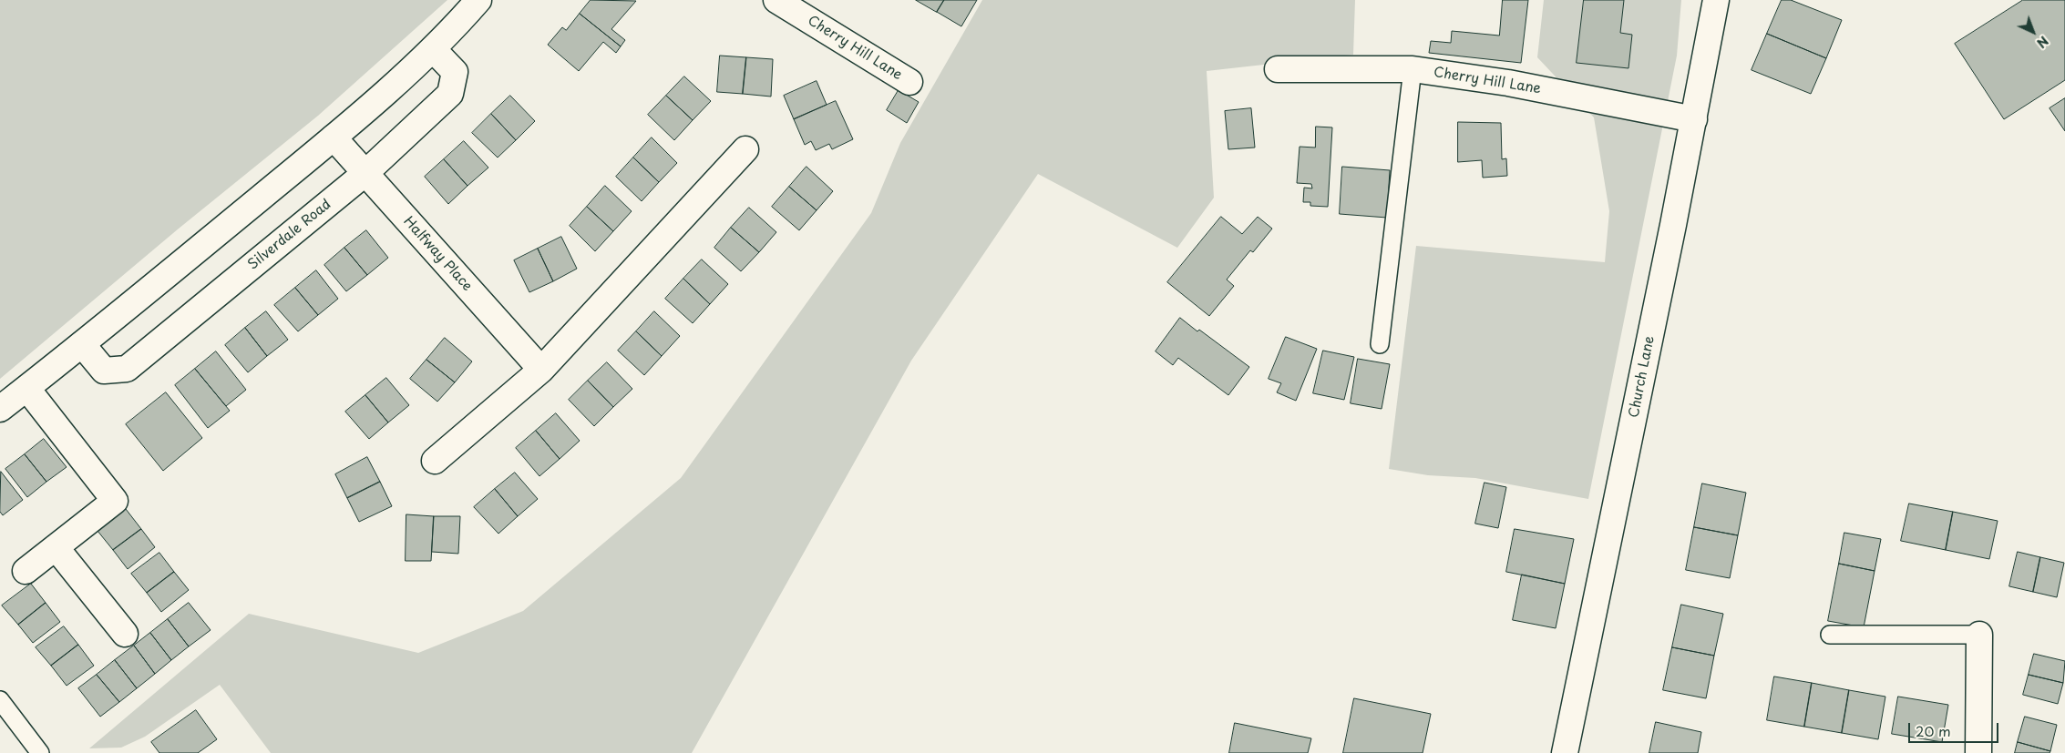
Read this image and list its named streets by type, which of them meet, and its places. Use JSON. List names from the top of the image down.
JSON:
{
  "streets": {
    "street": [
      "Cherry Hill Lane",
      "Silverdale Road",
      "Halfway Place",
      "Church Lane"
    ]
  },
  "crossings": [
    ["Cherry Hill Lane", "Church Lane"],
    ["Silverdale Road", "Halfway Place"]
  ],
  "scale_bar": "20 m",
  "north": "bottom right"
}
